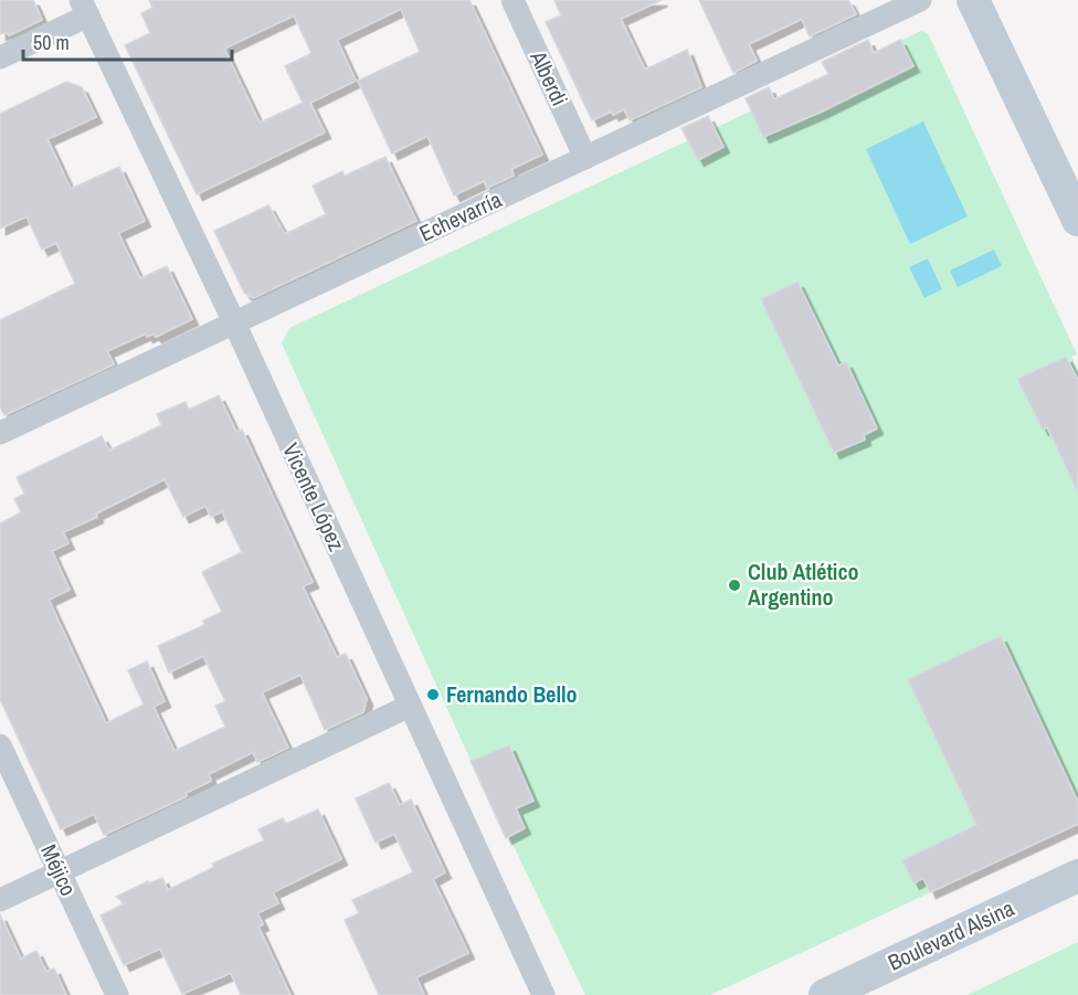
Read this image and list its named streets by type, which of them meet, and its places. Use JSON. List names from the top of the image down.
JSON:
{
  "streets": {
    "main road": ["Boulevard Alsina"],
    "street": [
      "Alberdi",
      "Echevarría",
      "Vicente López",
      "Méjico"
    ]
  },
  "crossings": [
    ["Alberdi", "Echevarría"],
    ["Echevarría", "Vicente López"]
  ],
  "places": ["Club Atlético Argentino", "Fernando Bello"],
  "scale_bar": "50 m"
}
